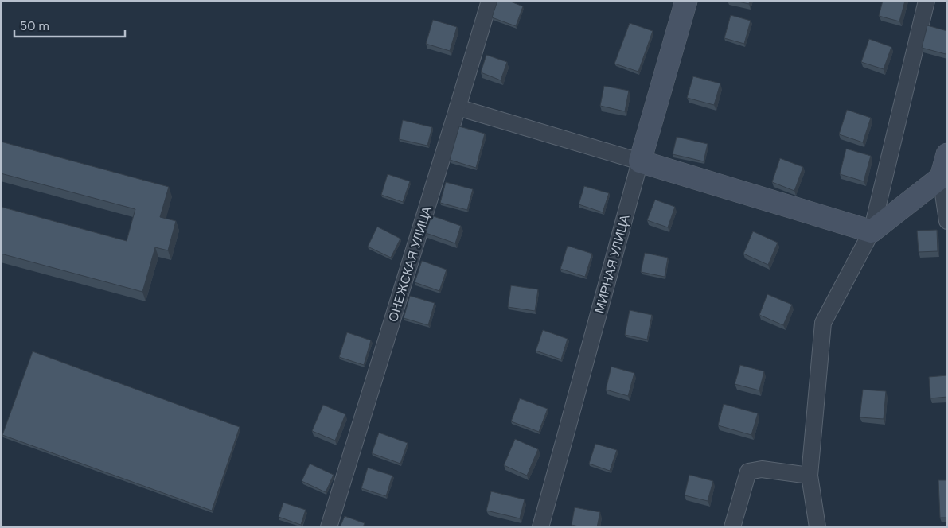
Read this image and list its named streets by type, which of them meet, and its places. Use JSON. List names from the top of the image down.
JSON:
{
  "streets": {
    "street": ["ОНЕЖСКАЯ УЛИЦА", "МИРНАЯ УЛИЦА"]
  },
  "scale_bar": "50 m"
}
